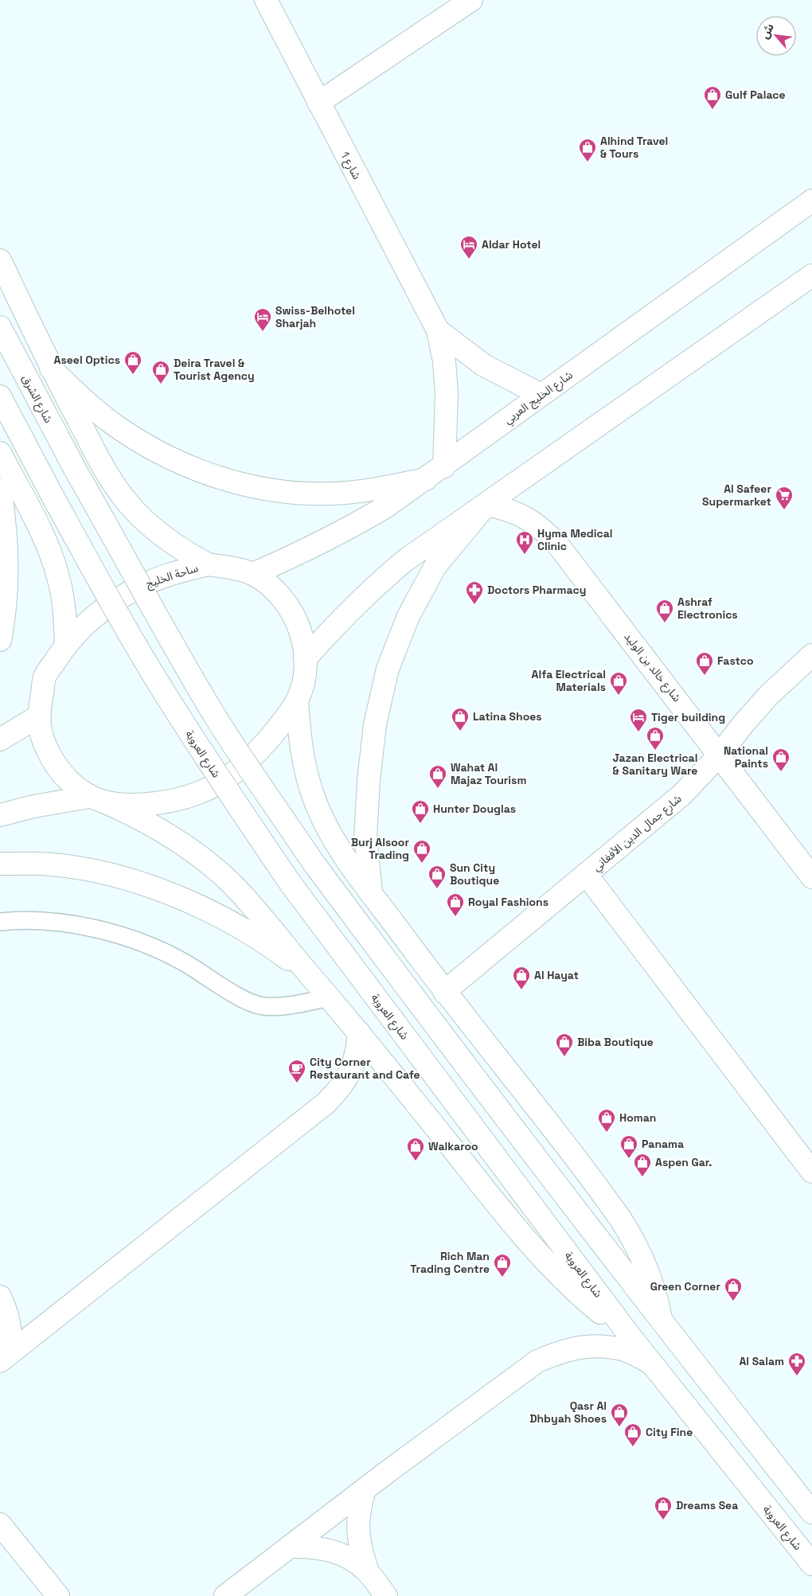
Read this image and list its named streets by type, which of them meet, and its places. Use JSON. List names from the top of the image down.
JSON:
{
  "streets": {
    "main road": [
      "شارع 1",
      "شارع الخليج العربي",
      "شارع الشرق",
      "ساحة الخليج",
      "شارع خالد بن الوليد",
      "شارع العروبة",
      "شارع جمال الدين الأفغاني"
    ]
  },
  "crossings": [
    ["شارع 1", "شارع الخليج العربي"],
    ["شارع الخليج العربي", "ساحة الخليج"],
    ["شارع خالد بن الوليد", "شارع جمال الدين الأفغاني"]
  ],
  "places": {
    "shop": [
      "Gulf Palace",
      "Alhind Travel & Tours",
      "Aseel Optics",
      "Deira Travel & Tourist Agency",
      "Ashraf Electronics",
      "Fastco",
      "Alfa Electrical Materials",
      "Latina Shoes",
      "Jazan Electrical & Sanitary Ware",
      "National Paints",
      "Wahat Al Majaz Tourism",
      "Hunter Douglas",
      "Burj Alsoor Trading",
      "Sun City Boutique",
      "Royal Fashions",
      "Al Hayat",
      "Biba Boutique",
      "Homan",
      "Panama",
      "Walkaroo",
      "Aspen Gar.",
      "Rich Man Trading Centre",
      "Green Corner",
      "Qasr Al Dhbyah Shoes",
      "City Fine",
      "Dreams Sea"
    ],
    "hotel": ["Aldar Hotel", "Swiss-Belhotel Sharjah", "Tiger building"],
    "supermarket": ["Al Safeer Supermarket"],
    "hospital": ["Hyma Medical Clinic"],
    "pharmacy": ["Doctors Pharmacy", "Al Salam"],
    "cafe": ["City Corner Restaurant and Cafe"]
  },
  "north": "top left"
}
